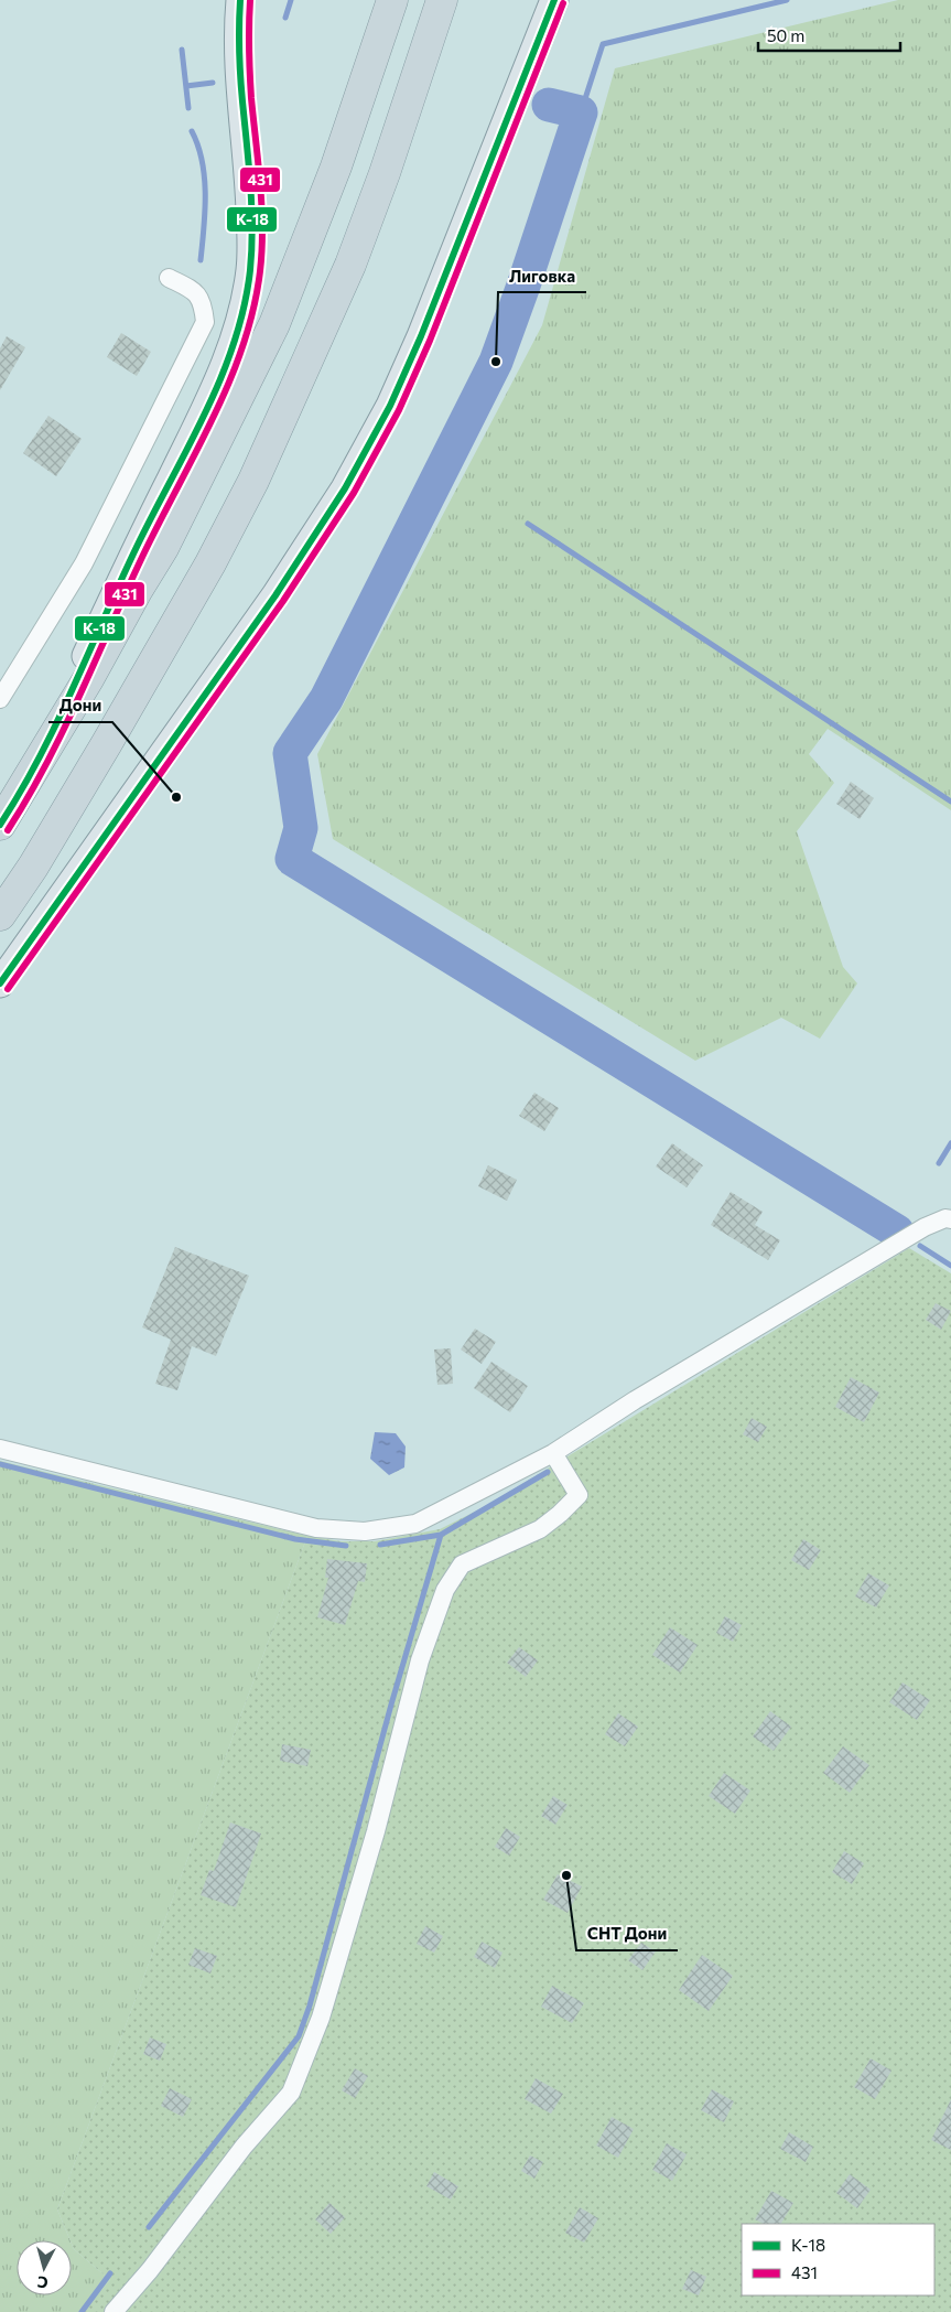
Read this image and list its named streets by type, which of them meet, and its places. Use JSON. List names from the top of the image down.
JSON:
{
  "places": ["Лиговка", "Дони", "СНТ Дони"],
  "lines": ["transit line К-18", "transit line 431"],
  "legend": ["К-18", "431"],
  "scale_bar": "50 m",
  "north": "bottom"
}
